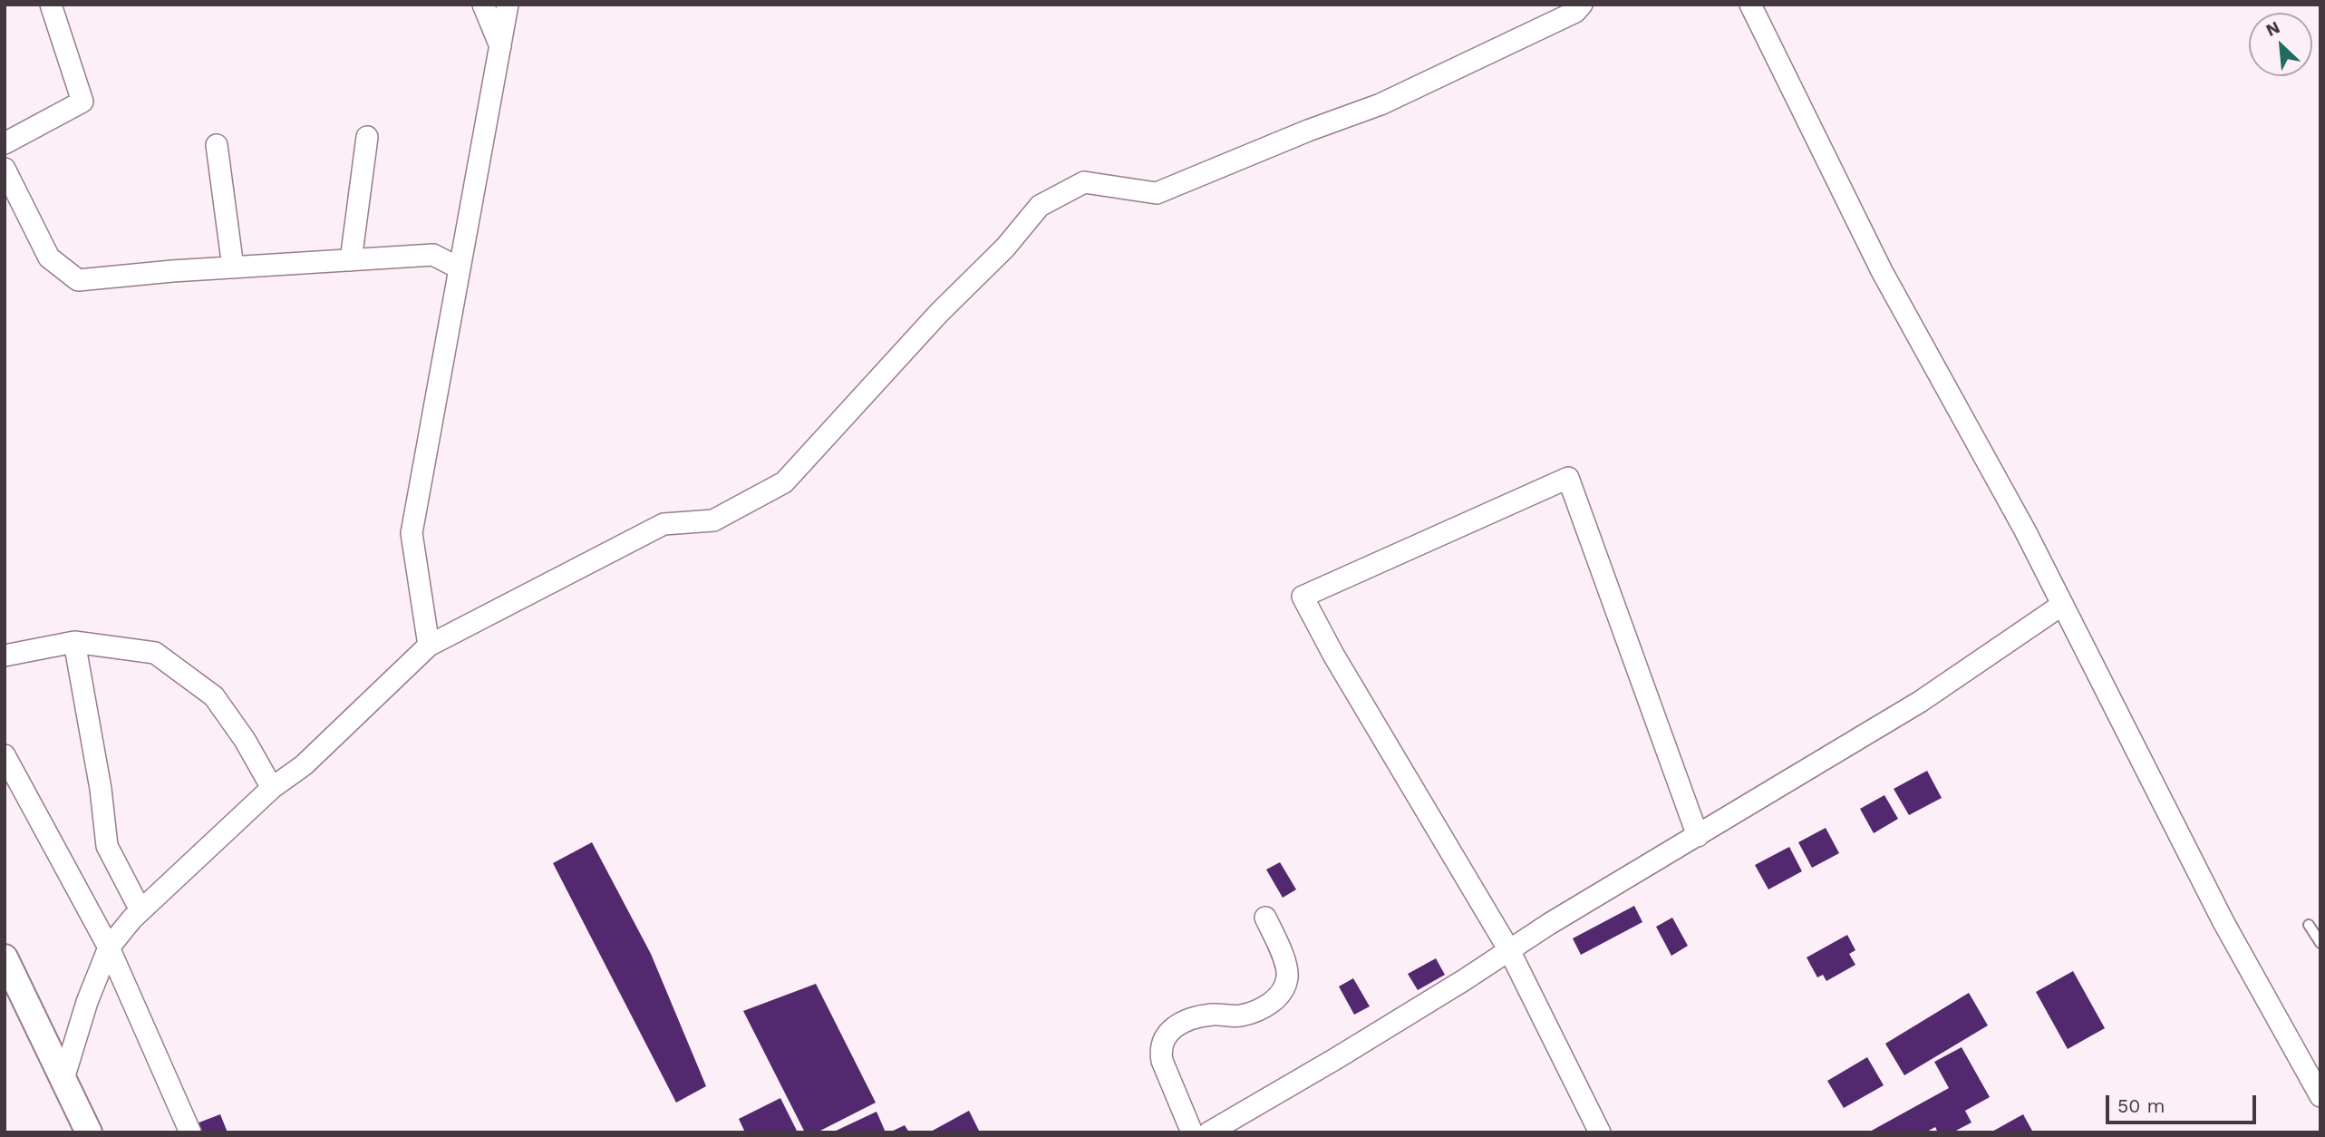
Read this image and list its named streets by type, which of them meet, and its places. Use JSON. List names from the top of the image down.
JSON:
{
  "scale_bar": "50 m",
  "north": "top left"
}
